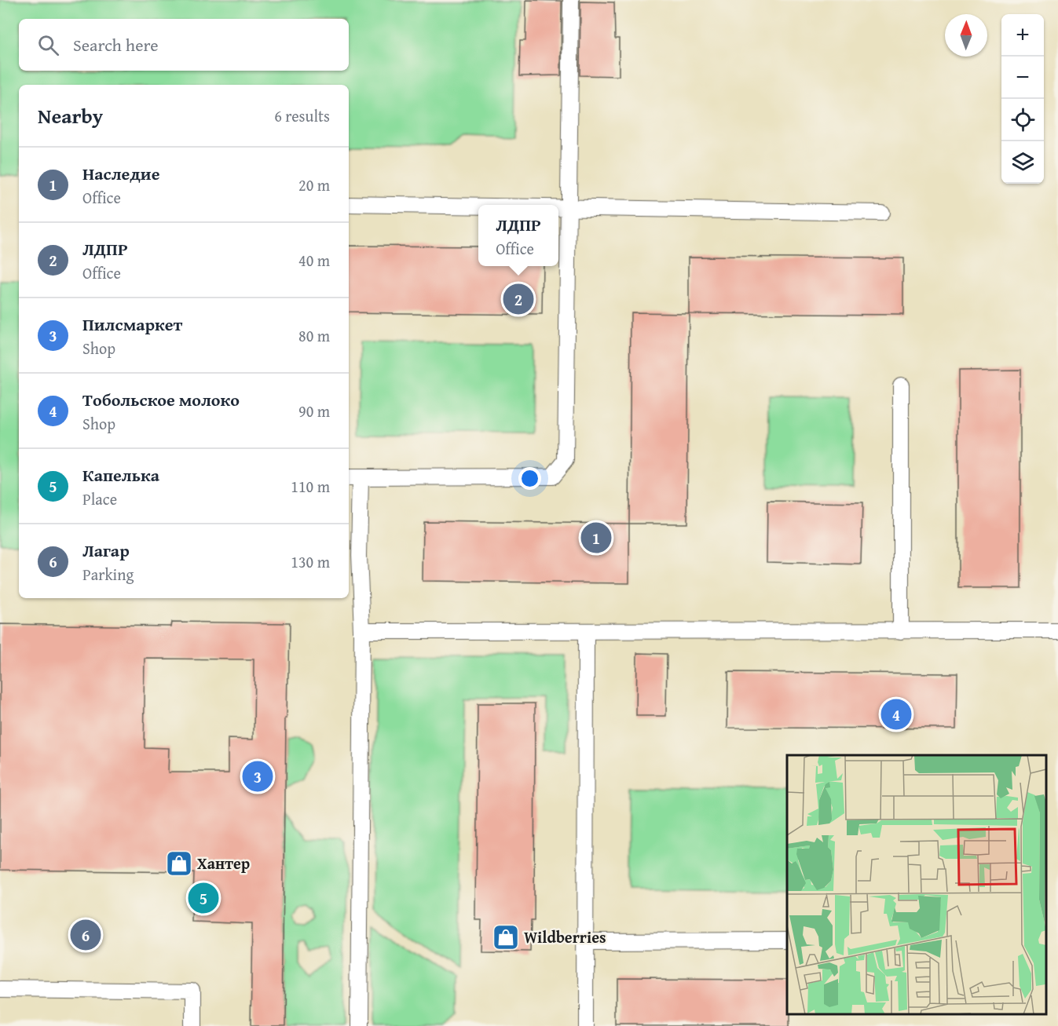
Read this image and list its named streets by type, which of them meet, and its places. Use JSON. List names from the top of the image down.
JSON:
{
  "places": {
    "shop": ["Хантер", "Wildberries"]
  },
  "north": "top",
  "page": {
    "map_buttons": ["+", "−"],
    "search": "Search here",
    "heading": ["Nearby", "6 results"],
    "list": [
      {
        "mark": "1",
        "name": "Наследие",
        "note": "Office",
        "value": "20 m"
      },
      {
        "mark": "2",
        "name": "ЛДПР",
        "note": "Office",
        "value": "40 m"
      },
      {
        "mark": "3",
        "name": "Пилсмаркет",
        "note": "Shop",
        "value": "80 m"
      },
      {
        "mark": "4",
        "name": "Тобольское молоко",
        "note": "Shop",
        "value": "90 m"
      },
      {
        "mark": "5",
        "name": "Капелька",
        "note": "Place",
        "value": "110 m"
      },
      {
        "mark": "6",
        "name": "Лагар",
        "note": "Parking",
        "value": "130 m"
      }
    ],
    "popup": ["ЛДПР", "Office"],
    "pins": [
      "2",
      "1",
      "4",
      "3",
      "5",
      "6"
    ]
  }
}
